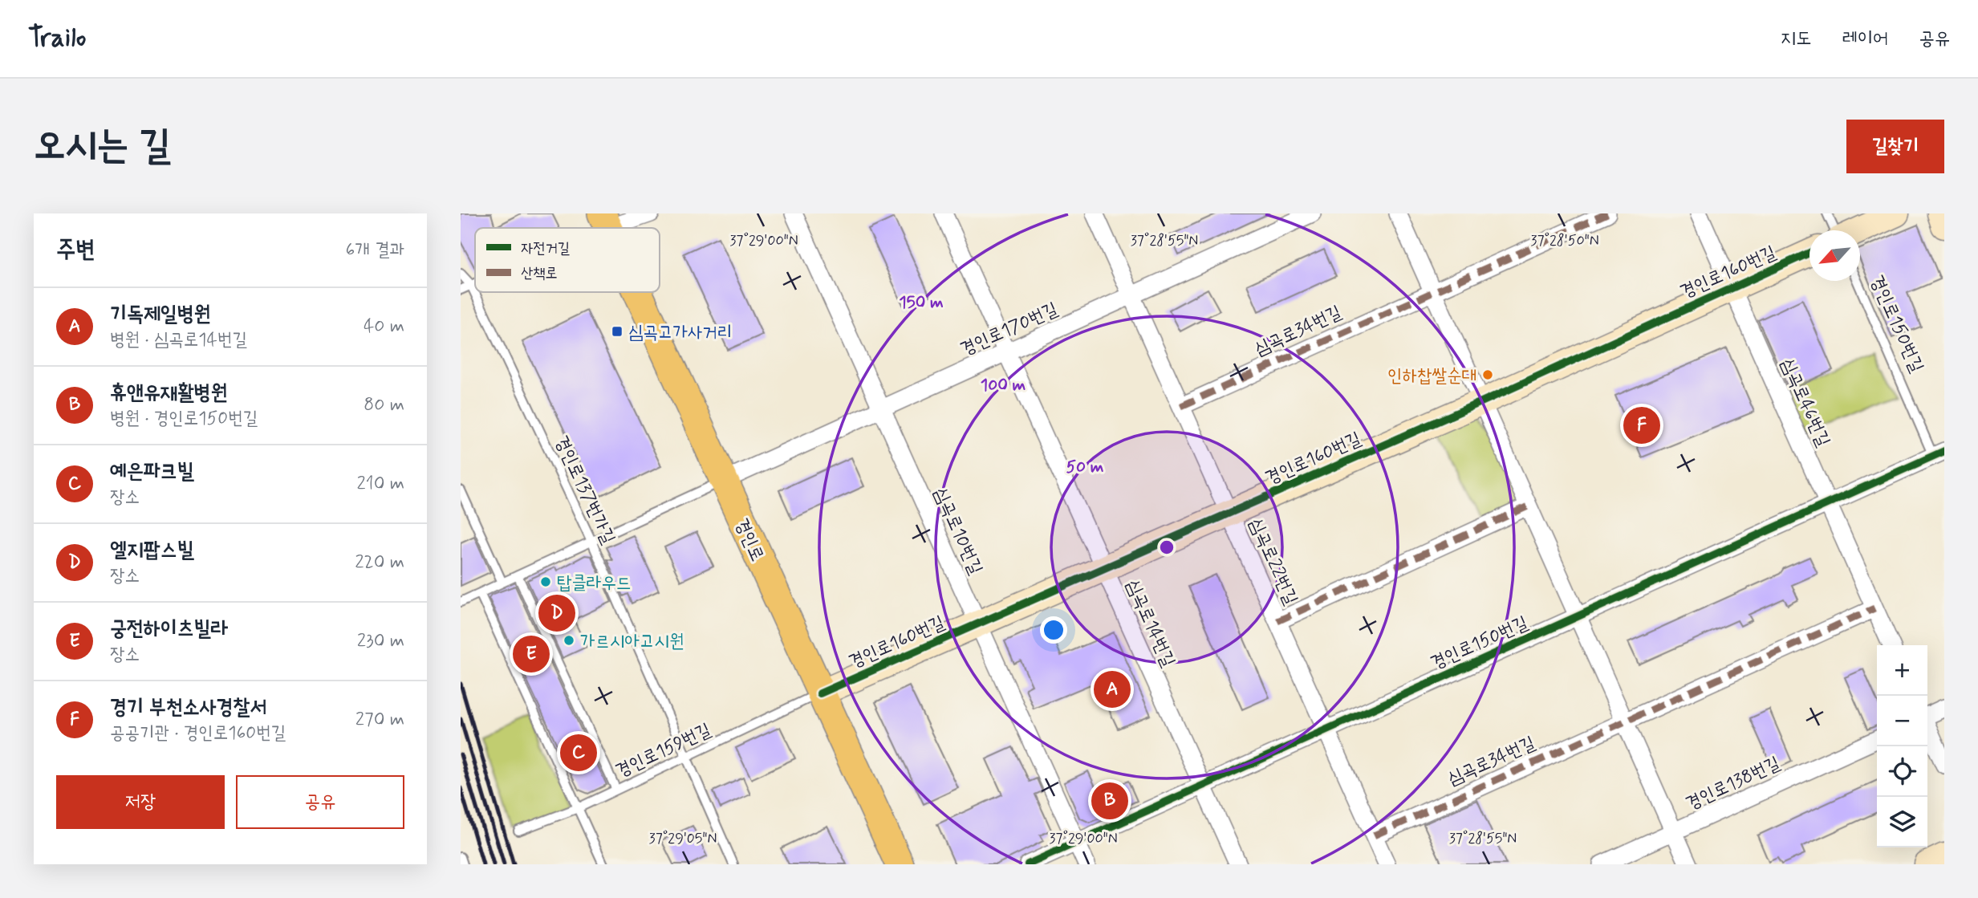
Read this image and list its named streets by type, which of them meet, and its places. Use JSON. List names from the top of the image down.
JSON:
{
  "streets": {
    "main road": ["경인로"],
    "street": [
      "경인로160번길",
      "경인로150번길",
      "경인로170번길",
      "심곡로34번길",
      "심곡로46번길",
      "심곡로10번길",
      "심곡로22번길",
      "심곡로14번길",
      "경인로138번길"
    ],
    "lane": ["경인로137번가길", "경인로159번길"]
  },
  "crossings": [
    ["경인로160번길", "심곡로46번길"],
    ["경인로160번길", "심곡로10번길"],
    ["경인로160번길", "경인로"],
    ["경인로160번길", "심곡로22번길"],
    ["경인로160번길", "심곡로14번길"],
    ["경인로160번길", "경인로159번길"],
    ["경인로150번길", "심곡로46번길"],
    ["경인로150번길", "심곡로10번길"],
    ["경인로150번길", "심곡로22번길"],
    ["경인로150번길", "심곡로14번길"],
    ["경인로170번길", "심곡로10번길"],
    ["경인로170번길", "경인로"],
    ["경인로170번길", "심곡로22번길"],
    ["경인로170번길", "심곡로14번길"],
    ["심곡로34번길", "심곡로22번길"],
    ["경인로137번가길", "경인로159번길"],
    ["경인로", "경인로159번길"]
  ],
  "places": {
    "transit": ["심곡고가사거리"],
    "other": ["인하찹쌀순대", "탑클라우드", "가르시아고시원"]
  },
  "legend": ["자전거길", "산책로"],
  "north": "bottom left",
  "page": {
    "header": "Trailo",
    "nav": ["지도", "레이어", "공유"],
    "buttons": [
      "길찾기",
      ["저장", "공유"]
    ],
    "title": "오시는 길",
    "heading": ["주변", "6개 결과"],
    "list": [
      {
        "mark": "A",
        "name": "기독제일병원",
        "note": "병원 · 심곡로14번길",
        "value": "40 m"
      },
      {
        "mark": "B",
        "name": "휴앤유재활병원",
        "note": "병원 · 경인로150번길",
        "value": "80 m"
      },
      {
        "mark": "C",
        "name": "예은파크빌",
        "note": "장소",
        "value": "210 m"
      },
      {
        "mark": "D",
        "name": "엘지팝스빌",
        "note": "장소",
        "value": "220 m"
      },
      {
        "mark": "E",
        "name": "궁전하이츠빌라",
        "note": "장소",
        "value": "230 m"
      },
      {
        "mark": "F",
        "name": "경기 부천소사경찰서",
        "note": "공공기관 · 경인로160번길",
        "value": "270 m"
      }
    ],
    "pins": [
      "F",
      "D",
      "E",
      "A",
      "C",
      "B"
    ],
    "map_buttons": ["+", "−"]
  },
  "coordinates": [
    "37°29'00\"N",
    "37°28'55\"N",
    "37°28'50\"N",
    "37°29'05\"N"
  ],
  "rings": ["150 m", "100 m", "50 m"]
}
